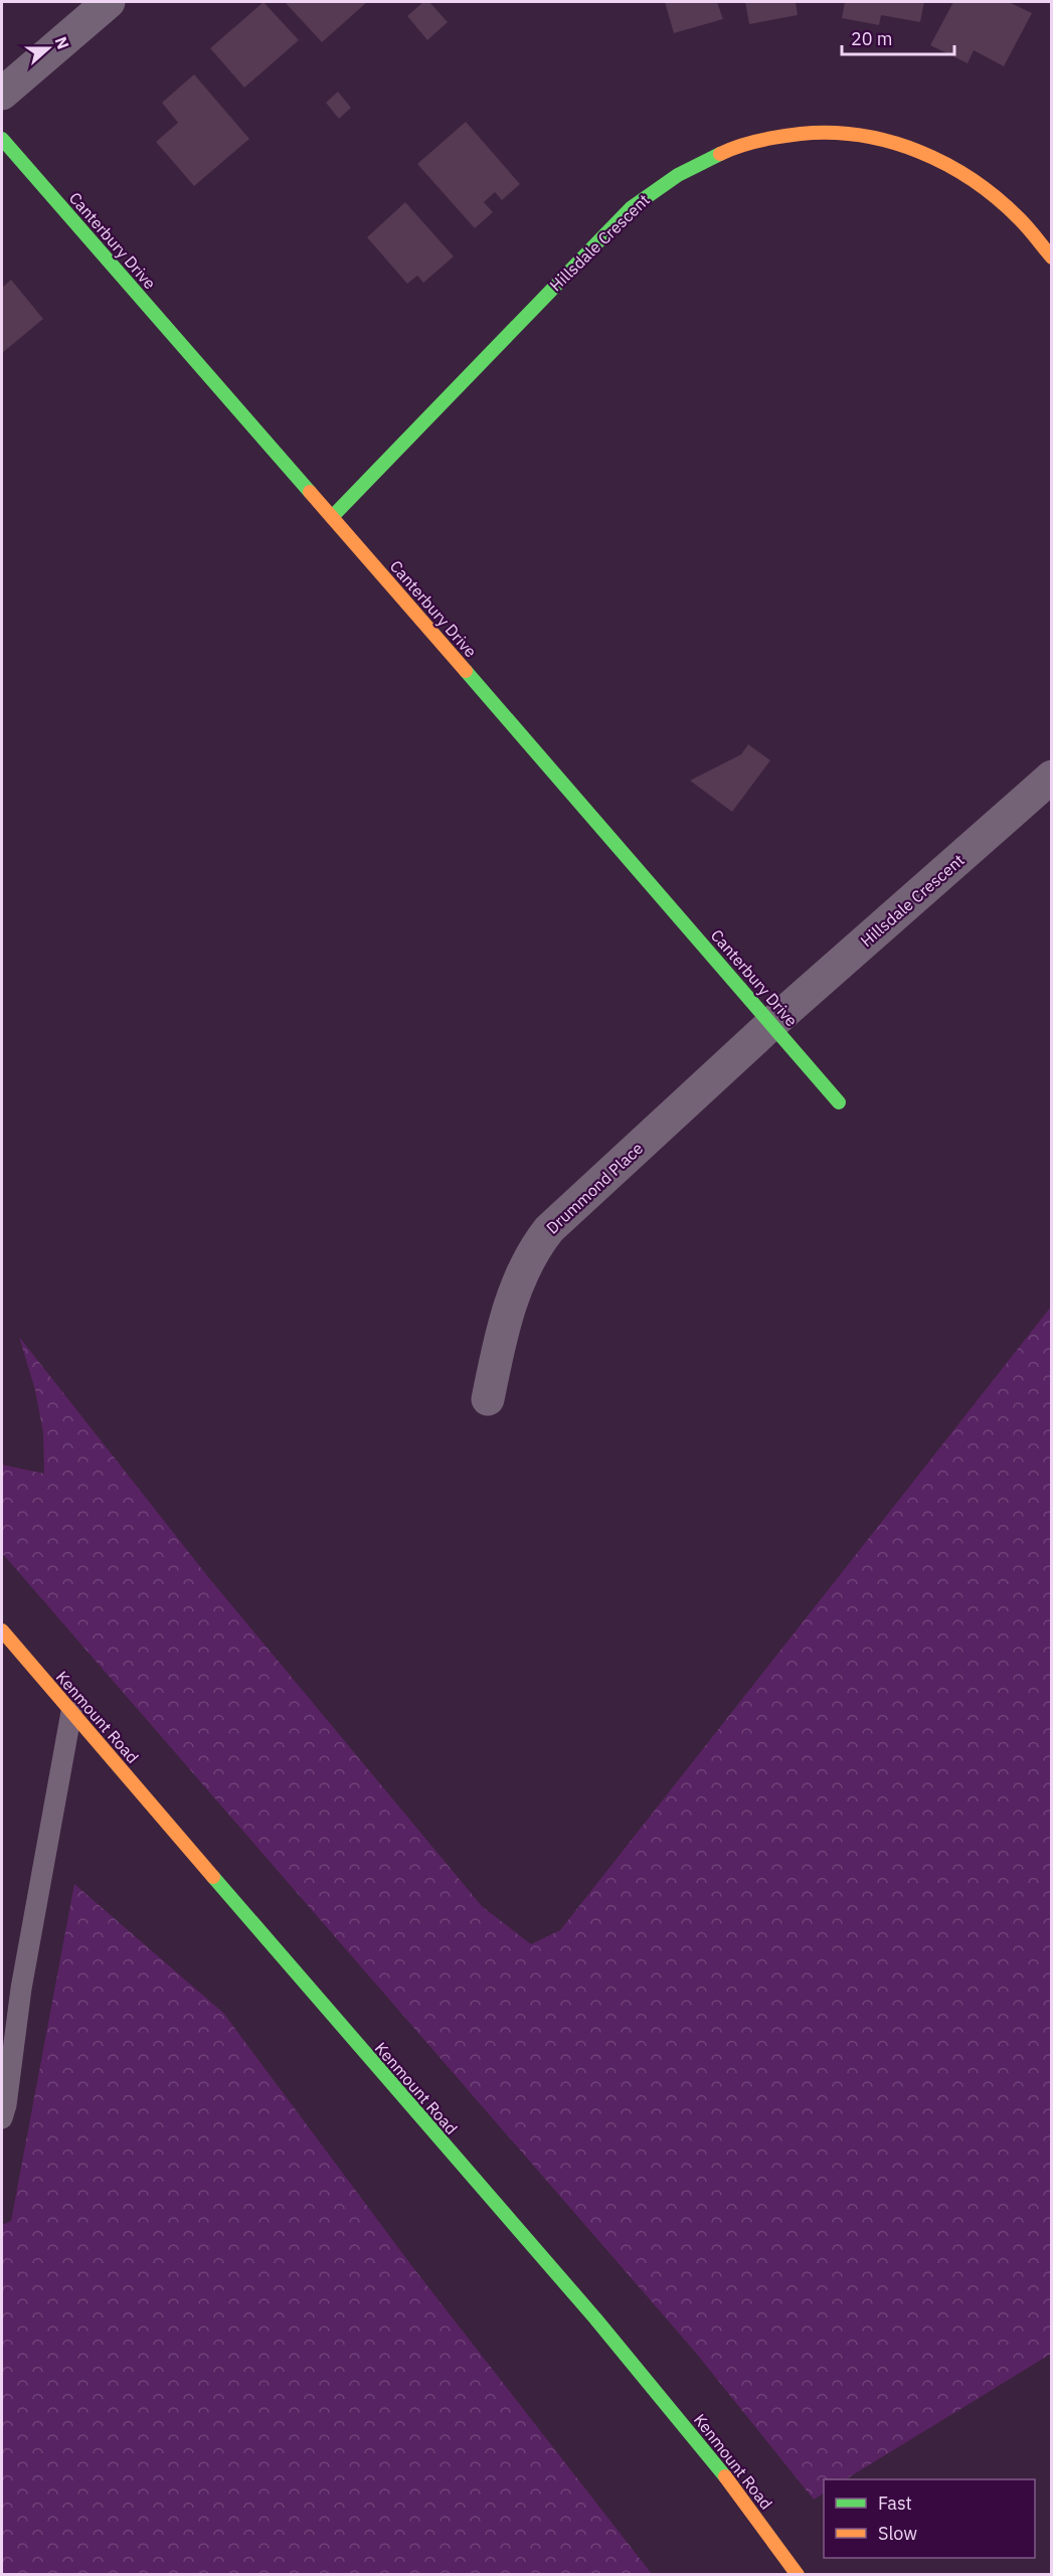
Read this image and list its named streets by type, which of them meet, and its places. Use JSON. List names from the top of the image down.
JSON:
{
  "streets": {
    "street": [
      "Canterbury Drive",
      "Hillsdale Crescent",
      "Drummond Place",
      "Kenmount Road"
    ]
  },
  "crossings": [
    ["Canterbury Drive", "Hillsdale Crescent"],
    ["Canterbury Drive", "Drummond Place"],
    ["Hillsdale Crescent", "Drummond Place"]
  ],
  "legend": ["Fast", "Slow"],
  "scale_bar": "20 m",
  "north": "right"
}
